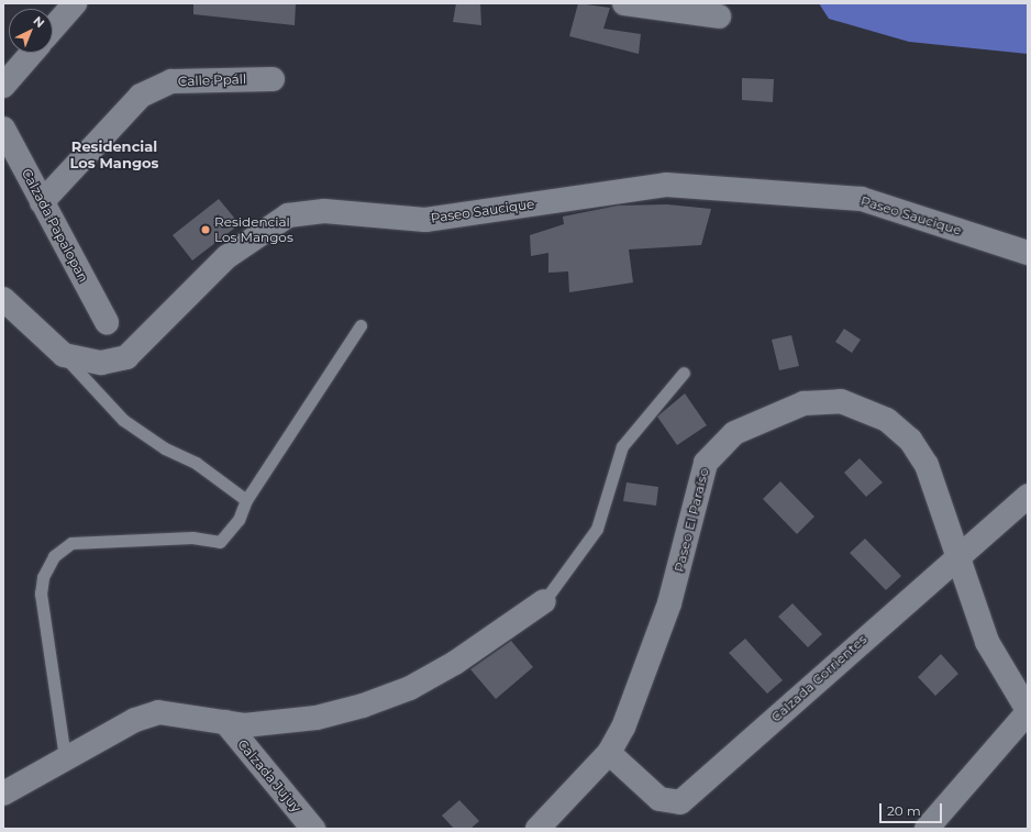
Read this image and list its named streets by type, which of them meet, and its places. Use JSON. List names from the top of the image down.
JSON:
{
  "streets": {
    "street": [
      "Calle Ppáll",
      "Paseo Saucique",
      "Calzada Papalopan",
      "Paseo El Paraíso",
      "Calzada Corrientes",
      "Calzada Jujuy"
    ]
  },
  "crossings": [
    ["Calle Ppáll", "Calzada Papalopan"],
    ["Paseo El Paraíso", "Calzada Corrientes"]
  ],
  "districts": ["Residencial Los Mangos"],
  "places": ["Residencial Los Mangos"],
  "scale_bar": "20 m",
  "north": "top right"
}
